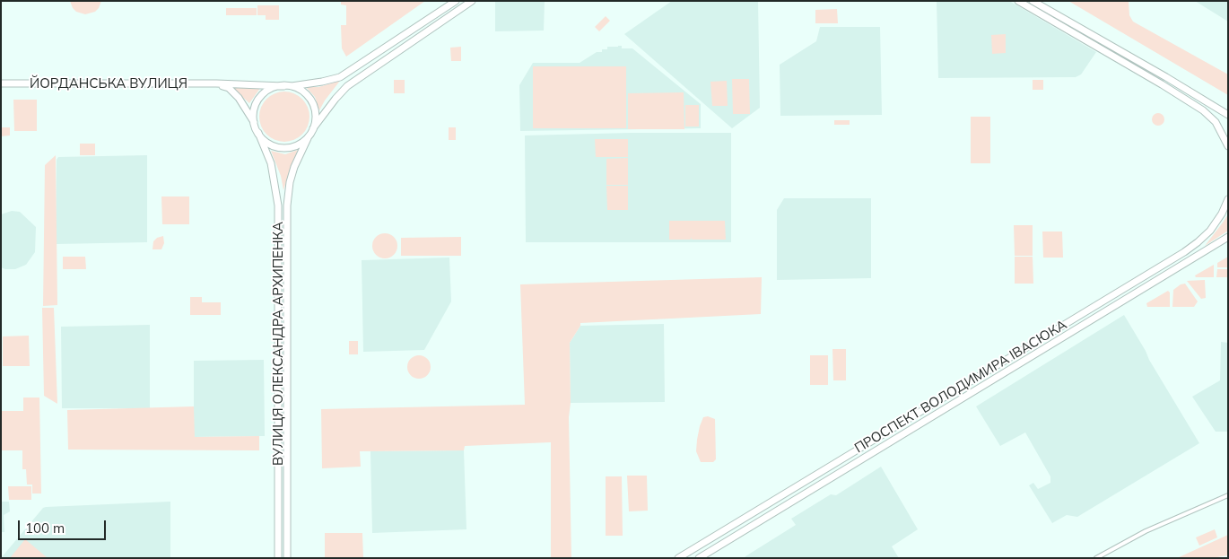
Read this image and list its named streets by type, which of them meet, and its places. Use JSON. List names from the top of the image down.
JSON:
{
  "streets": {
    "main road": ["ЙОРДАНСЬКА ВУЛИЦЯ", "ВУЛИЦЯ ОЛЕКСАНДРА АРХИПЕНКА", "ПРОСПЕКТ ВОЛОДИМИРА ІВАСЮКА"]
  },
  "crossings": [
    ["ЙОРДАНСЬКА ВУЛИЦЯ", "ВУЛИЦЯ ОЛЕКСАНДРА АРХИПЕНКА"]
  ],
  "scale_bar": "100 m"
}
